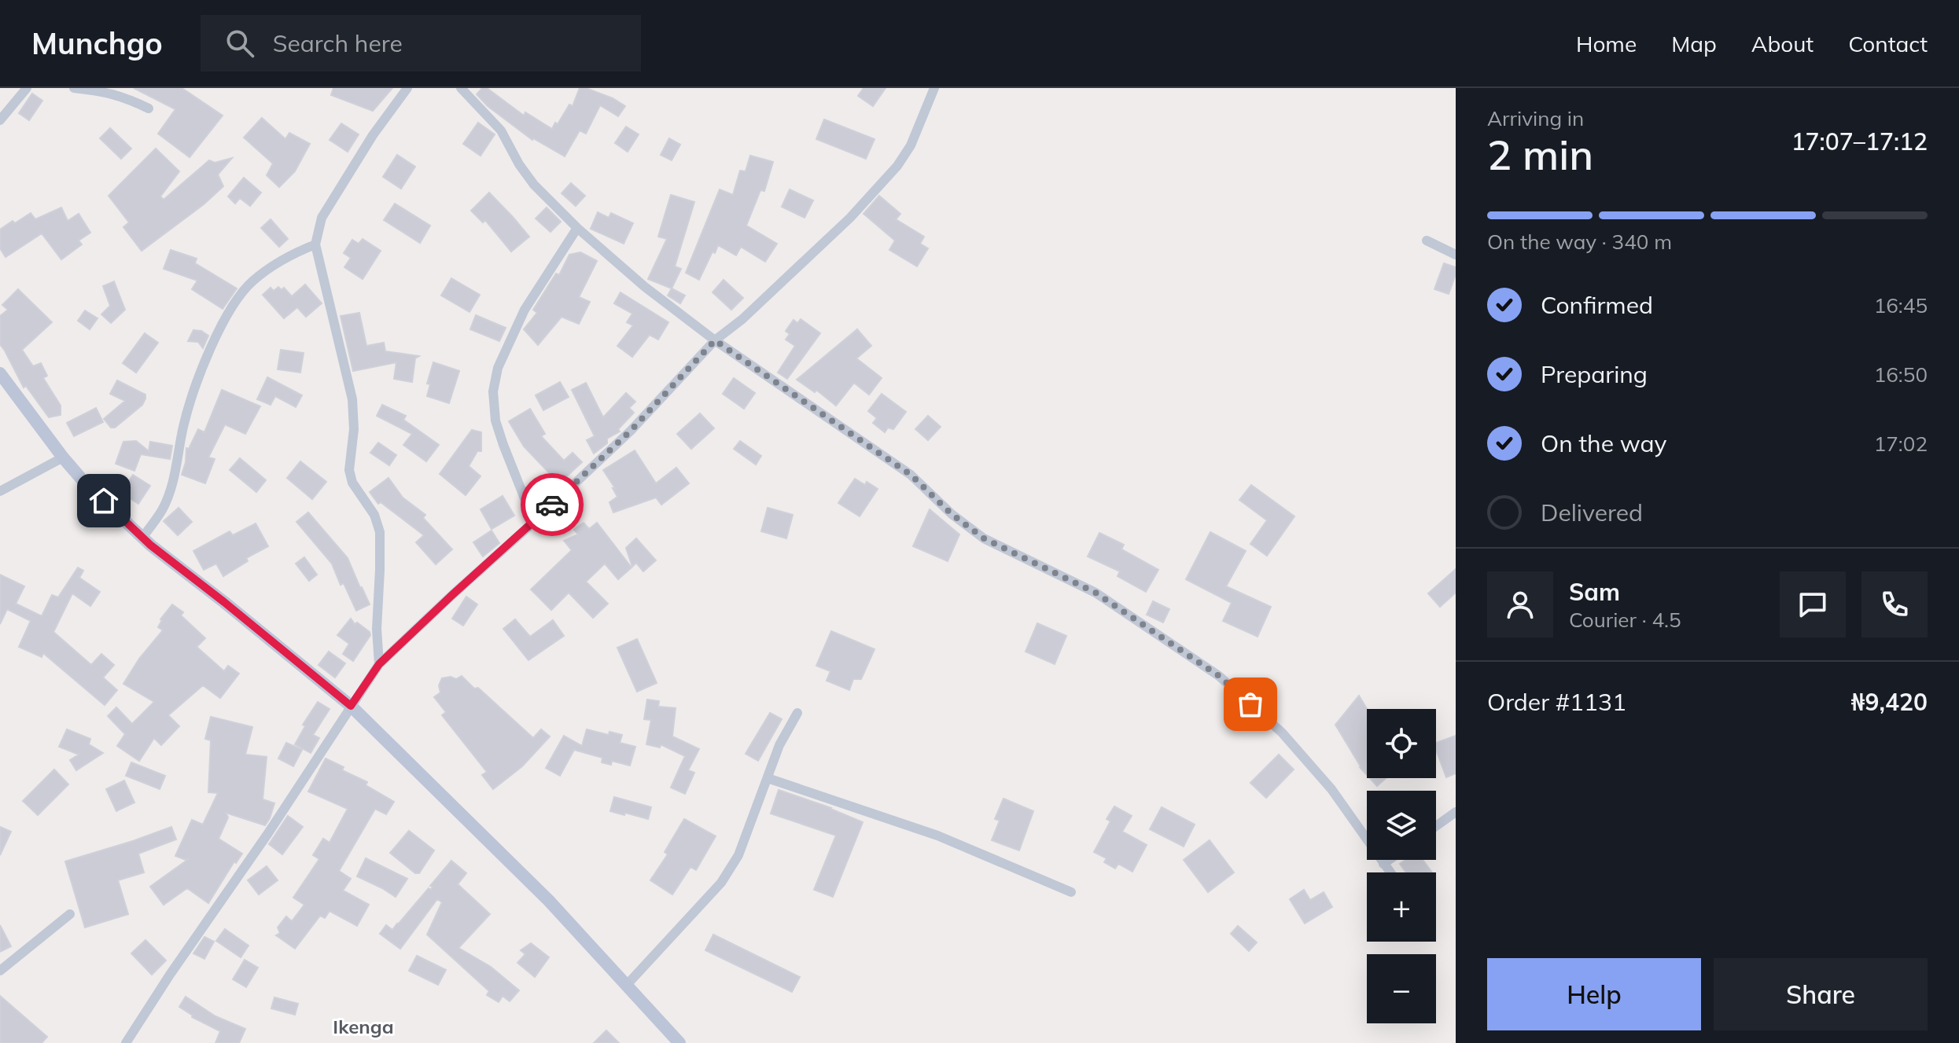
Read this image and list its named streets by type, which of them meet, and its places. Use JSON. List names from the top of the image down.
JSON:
{
  "districts": ["Ikenga"],
  "page": {
    "header": "Munchgo",
    "search": "Search here",
    "nav": [
      "Home",
      "Map",
      "About",
      "Contact"
    ],
    "heading": ["2 min", "Arriving in", "17:07–17:12"],
    "panel": [
      "Sam",
      "Courier · 4.5",
      "Order #1131",
      "₦9,420"
    ],
    "bar": "On the way · 340 m",
    "list": [
      ["Confirmed", "16:45"],
      ["Preparing", "16:50"],
      ["On the way", "17:02"],
      "Delivered"
    ],
    "map_buttons": ["+", "−"],
    "buttons": ["Help", "Share"]
  }
}
